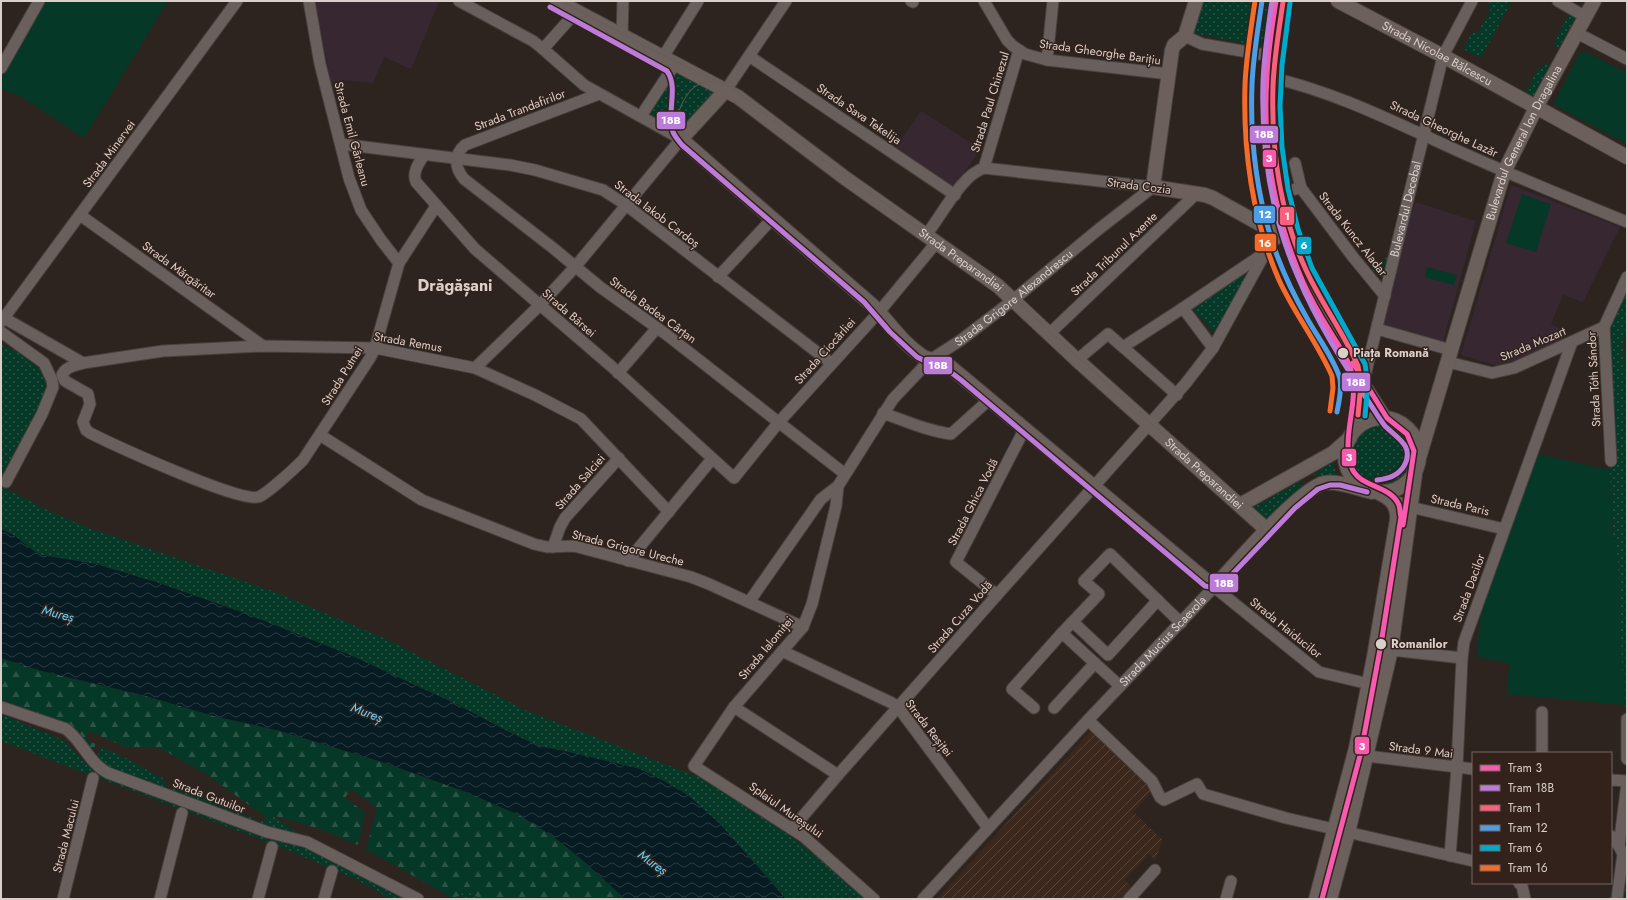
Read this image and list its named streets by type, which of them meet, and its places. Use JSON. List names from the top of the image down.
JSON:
{
  "streets": {
    "main road": [
      "Strada Nicolae Bălcescu",
      "Bulevardul General Ion Dragalina",
      "Strada Cozia",
      "Strada Preparandiei",
      "Strada Mucius Scaevola"
    ],
    "street": [
      "Strada Gheorghe Barițiu",
      "Strada Paul Chinezul",
      "Strada Trandafirilor",
      "Strada Sava Tekelija",
      "Strada Gheorghe Lazăr",
      "Strada Emil Gârleanu",
      "Strada Minervei",
      "Bulevardul Decebal",
      "Strada Iakob Cardoș",
      "Strada Kuncz Aladar",
      "Strada Tribunul Axente",
      "Strada Mărgăritar",
      "Strada Grigore Alexandrescu",
      "Strada Badea Cârțan",
      "Strada Bârsei",
      "Strada Remus",
      "Strada Mozart",
      "Strada Ciocârliei",
      "Strada Putnei",
      "Strada Tóth Sándor",
      "Strada Salciei",
      "Strada Ghica Vodă",
      "Strada Paris",
      "Strada Grigore Ureche",
      "Strada Dacilor",
      "Strada Cuza Vodă",
      "Strada Haiducilor",
      "Strada Ialomiței",
      "Strada Reșiței",
      "Strada 9 Mai",
      "Strada Gutuilor",
      "Splaiul Mureșului",
      "Strada Macului"
    ]
  },
  "crossings": [
    ["Strada Gheorghe Barițiu", "Strada Paul Chinezul"],
    ["Strada Nicolae Bălcescu", "Bulevardul General Ion Dragalina"],
    ["Strada Nicolae Bălcescu", "Bulevardul Decebal"],
    ["Strada Paul Chinezul", "Strada Sava Tekelija"],
    ["Strada Paul Chinezul", "Strada Cozia"],
    ["Strada Paul Chinezul", "Strada Preparandiei"],
    ["Strada Paul Chinezul", "Strada Ciocârliei"],
    ["Strada Trandafirilor", "Strada Iakob Cardoș"],
    ["Strada Trandafirilor", "Strada Badea Cârțan"],
    ["Strada Gheorghe Lazăr", "Bulevardul General Ion Dragalina"],
    ["Strada Gheorghe Lazăr", "Bulevardul Decebal"],
    ["Strada Emil Gârleanu", "Strada Iakob Cardoș"],
    ["Strada Emil Gârleanu", "Strada Putnei"],
    ["Bulevardul General Ion Dragalina", "Strada Mozart"],
    ["Bulevardul General Ion Dragalina", "Strada Paris"],
    ["Bulevardul General Ion Dragalina", "Strada Mucius Scaevola"],
    ["Strada Minervei", "Strada Mărgăritar"],
    ["Strada Cozia", "Strada Tribunul Axente"],
    ["Strada Cozia", "Strada Grigore Alexandrescu"],
    ["Bulevardul Decebal", "Strada Kuncz Aladar"],
    ["Bulevardul Decebal", "Strada Mozart"],
    ["Strada Iakob Cardoș", "Strada Badea Cârțan"],
    ["Strada Iakob Cardoș", "Strada Bârsei"],
    ["Strada Iakob Cardoș", "Strada Ciocârliei"],
    ["Strada Tribunul Axente", "Strada Preparandiei"],
    ["Strada Preparandiei", "Strada Grigore Alexandrescu"],
    ["Strada Preparandiei", "Strada Ciocârliei"],
    ["Strada Preparandiei", "Strada Cuza Vodă"],
    ["Strada Preparandiei", "Strada Mucius Scaevola"],
    ["Strada Mărgăritar", "Strada Remus"],
    ["Strada Grigore Alexandrescu", "Strada Badea Cârțan"],
    ["Strada Grigore Alexandrescu", "Strada Grigore Ureche"],
    ["Strada Grigore Alexandrescu", "Strada Ialomiței"],
    ["Strada Badea Cârțan", "Strada Ciocârliei"],
    ["Strada Bârsei", "Strada Ciocârliei"],
    ["Strada Bârsei", "Strada Putnei"],
    ["Strada Remus", "Strada Putnei"],
    ["Strada Remus", "Strada Salciei"],
    ["Strada Mozart", "Strada Tóth Sándor"],
    ["Strada Mozart", "Strada Dacilor"],
    ["Strada Putnei", "Strada Grigore Ureche"],
    ["Strada Salciei", "Strada Grigore Ureche"],
    ["Strada Ghica Vodă", "Strada Cuza Vodă"],
    ["Strada Paris", "Strada Dacilor"],
    ["Strada Paris", "Strada Mucius Scaevola"],
    ["Strada Grigore Ureche", "Strada Ialomiței"],
    ["Strada Dacilor", "Strada 9 Mai"],
    ["Strada Cuza Vodă", "Strada Reșiței"],
    ["Strada Cuza Vodă", "Splaiul Mureșului"],
    ["Strada Haiducilor", "Strada Mucius Scaevola"],
    ["Strada Mucius Scaevola", "Strada Reșiței"],
    ["Strada Ialomiței", "Strada Reșiței"],
    ["Strada Ialomiței", "Splaiul Mureșului"]
  ],
  "districts": ["Drăgășani"],
  "water": ["Mureș"],
  "places": ["Piața Romană", "Romanilor"],
  "lines": [
    "tram line 3",
    "tram line 18B",
    "tram line 12",
    "tram line 16",
    "tram line 1",
    "tram line 6"
  ],
  "legend": [
    "Tram 3",
    "Tram 18B",
    "Tram 1",
    "Tram 12",
    "Tram 6",
    "Tram 16"
  ]
}
